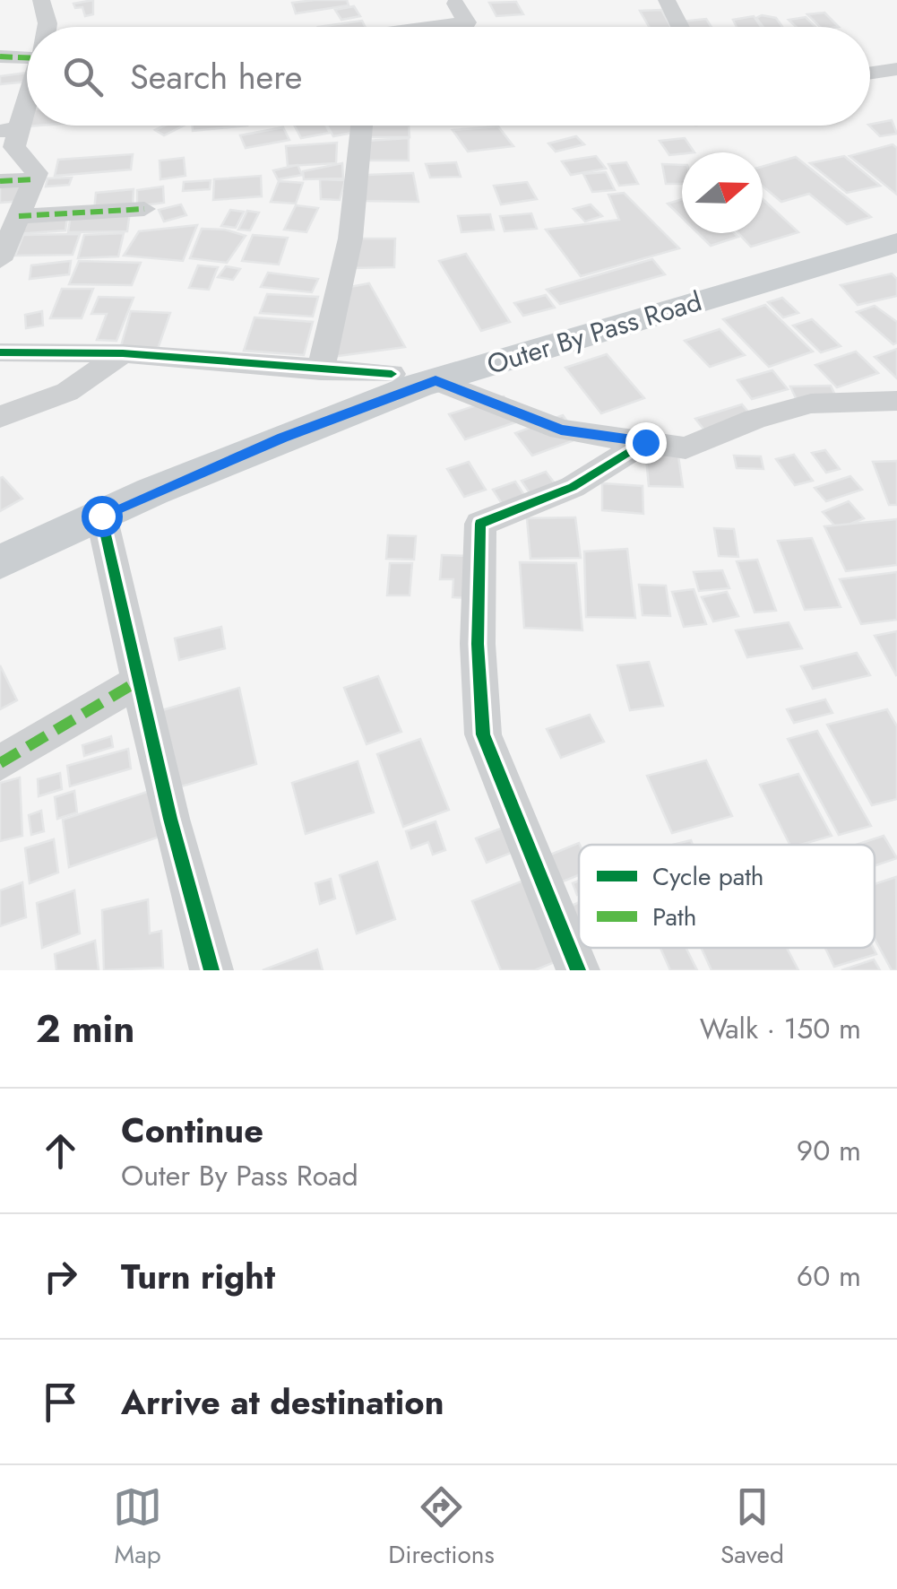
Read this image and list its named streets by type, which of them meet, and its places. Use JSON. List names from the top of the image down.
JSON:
{
  "streets": {
    "main road": ["Outer By Pass Road"]
  },
  "legend": ["Cycle path", "Path"],
  "north": "right",
  "page": {
    "search": "Search here",
    "heading": ["2 min", "Walk · 150 m"],
    "list": [
      ["Continue", "Outer By Pass Road", "90 m"],
      ["Turn right", "60 m"],
      "Arrive at destination"
    ],
    "nav": ["Map", "Directions", "Saved"]
  }
}
